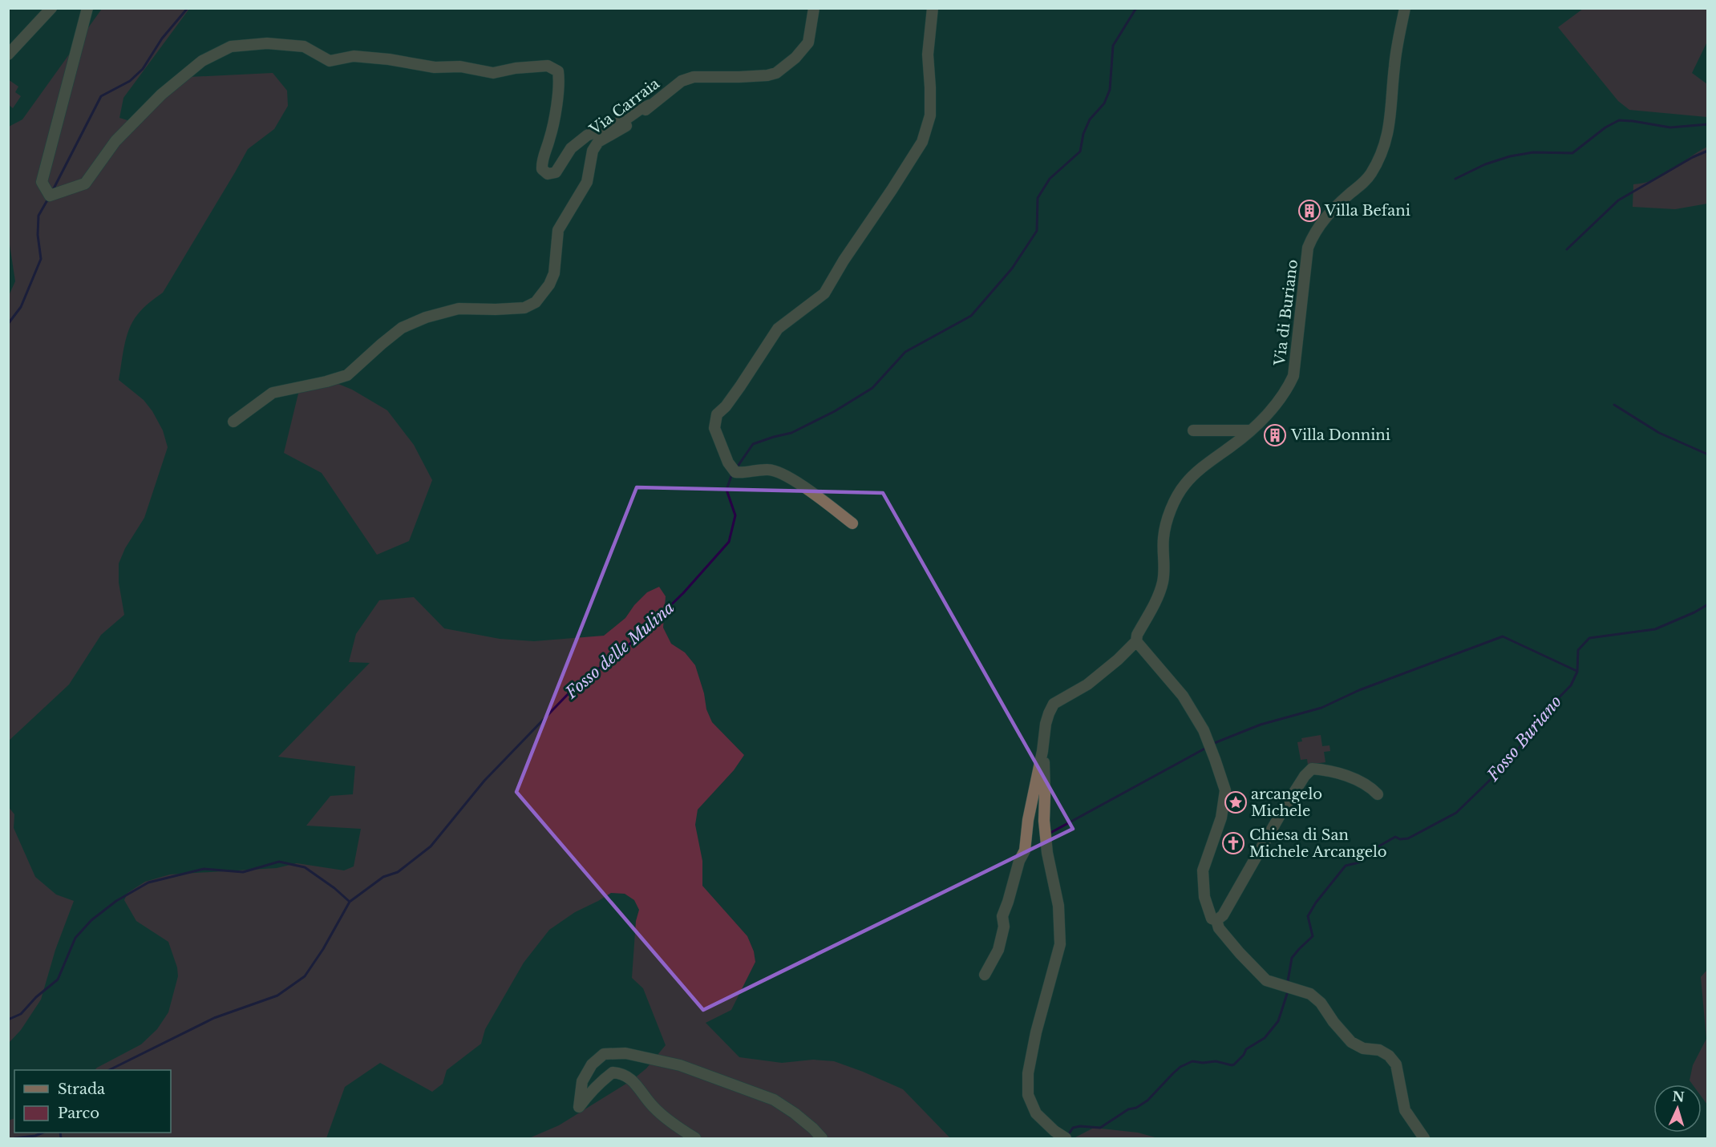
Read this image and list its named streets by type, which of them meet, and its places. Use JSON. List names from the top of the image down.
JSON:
{
  "streets": {
    "street": ["Via Carraia", "Via di Buriano"]
  },
  "water": ["Fosso delle Mulina", "Fosso Buriano"],
  "places": {
    "building": ["Villa Befani", "Villa Donnini"],
    "place": ["arcangelo Michele"],
    "church": ["Chiesa di San Michele Arcangelo"]
  },
  "legend": ["Strada", "Parco"],
  "north": "top"
}
